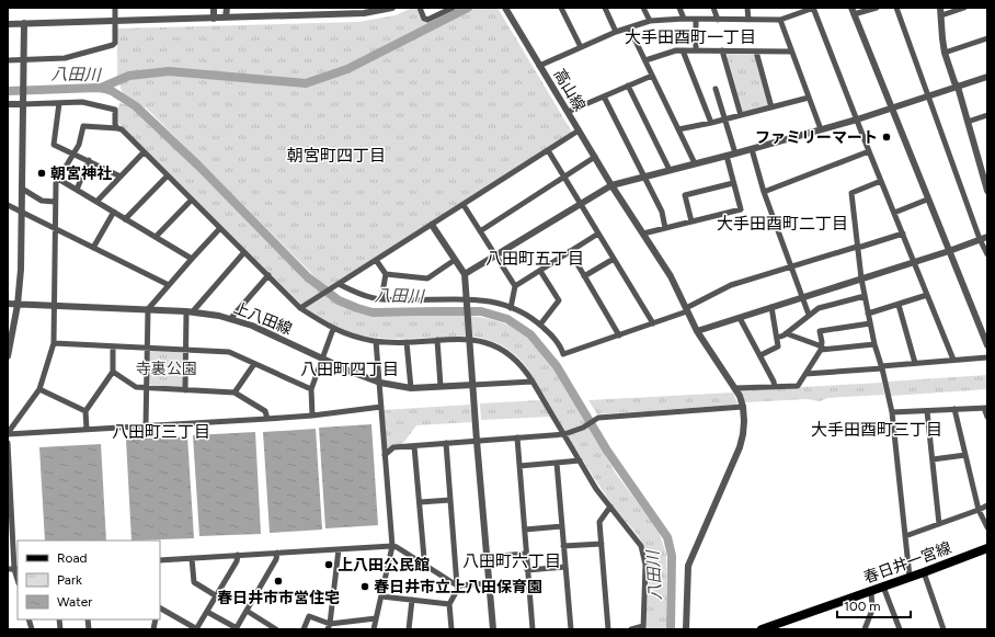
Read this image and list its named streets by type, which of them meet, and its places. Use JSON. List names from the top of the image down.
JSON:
{
  "streets": {
    "main road": ["春日井一宮線"],
    "street": ["高山線", "上八田線"]
  },
  "districts": [
    "大手田酉町一丁目",
    "朝宮町四丁目",
    "大手田酉町二丁目",
    "八田町五丁目",
    "八田町四丁目",
    "大手田酉町三丁目",
    "八田町三丁目",
    "八田町六丁目"
  ],
  "water": ["八田川"],
  "parks": ["寺裏公園"],
  "places": [
    "ファミリーマート",
    "朝宮神社",
    "上八田公民館",
    "春日井市市営住宅",
    "春日井市立上八田保育園"
  ],
  "legend": ["Road", "Park", "Water"],
  "scale_bar": "100 m"
}
